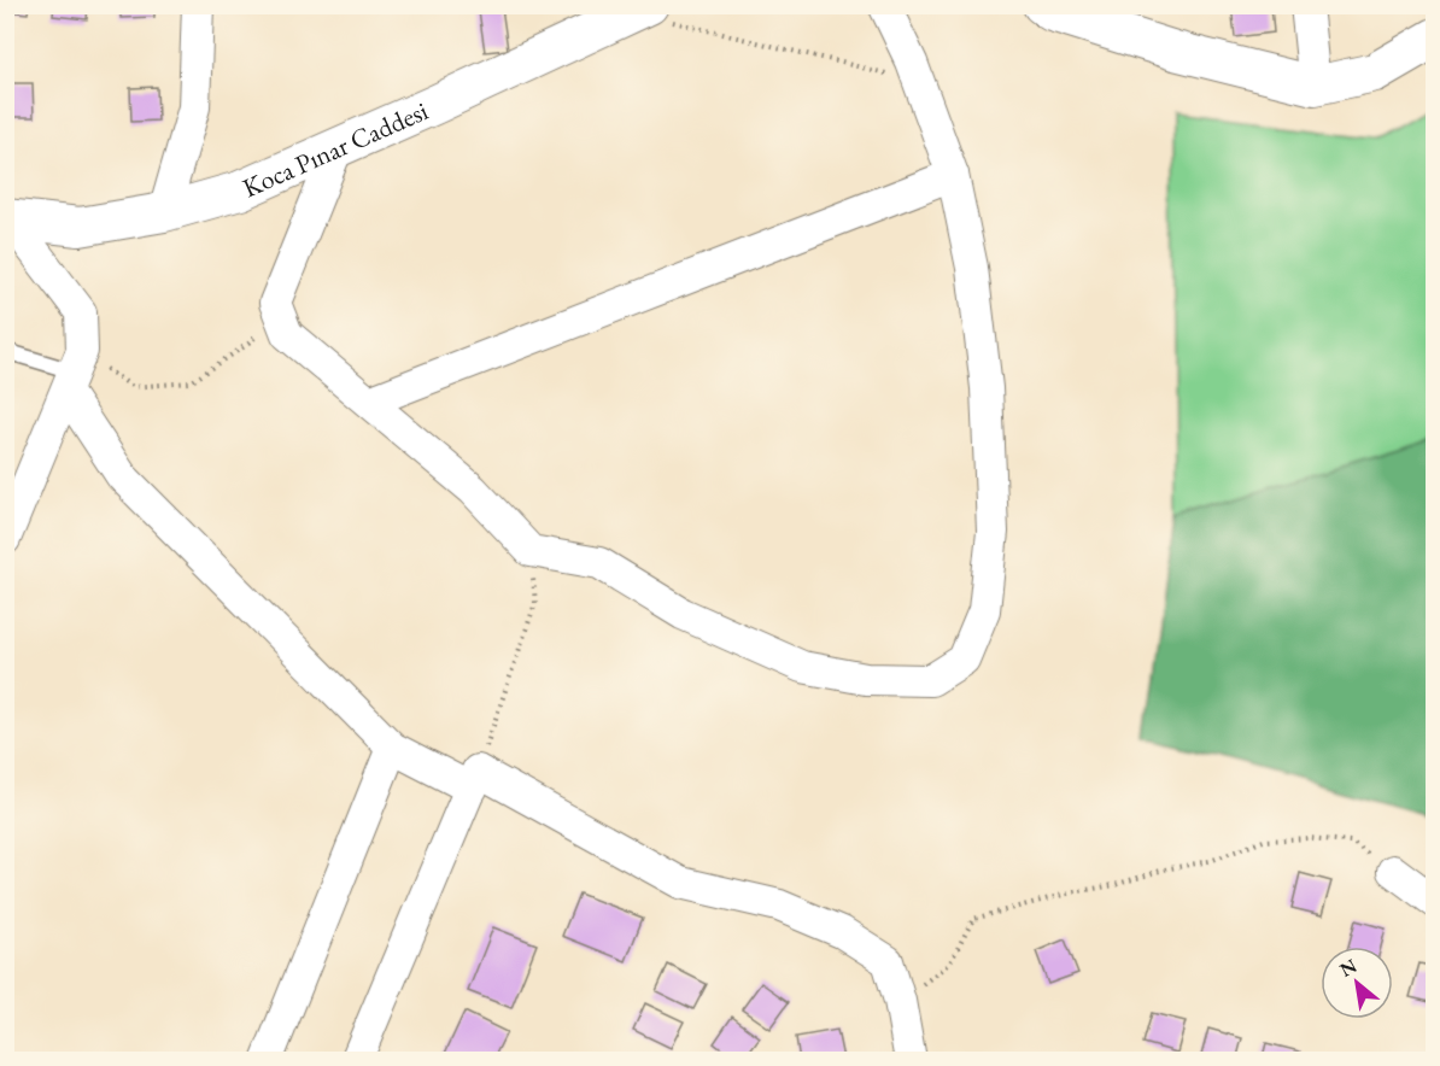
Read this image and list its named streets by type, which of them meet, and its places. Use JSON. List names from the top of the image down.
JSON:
{
  "streets": {
    "street": ["Koca Pınar Caddesi"]
  },
  "north": "top left"
}
